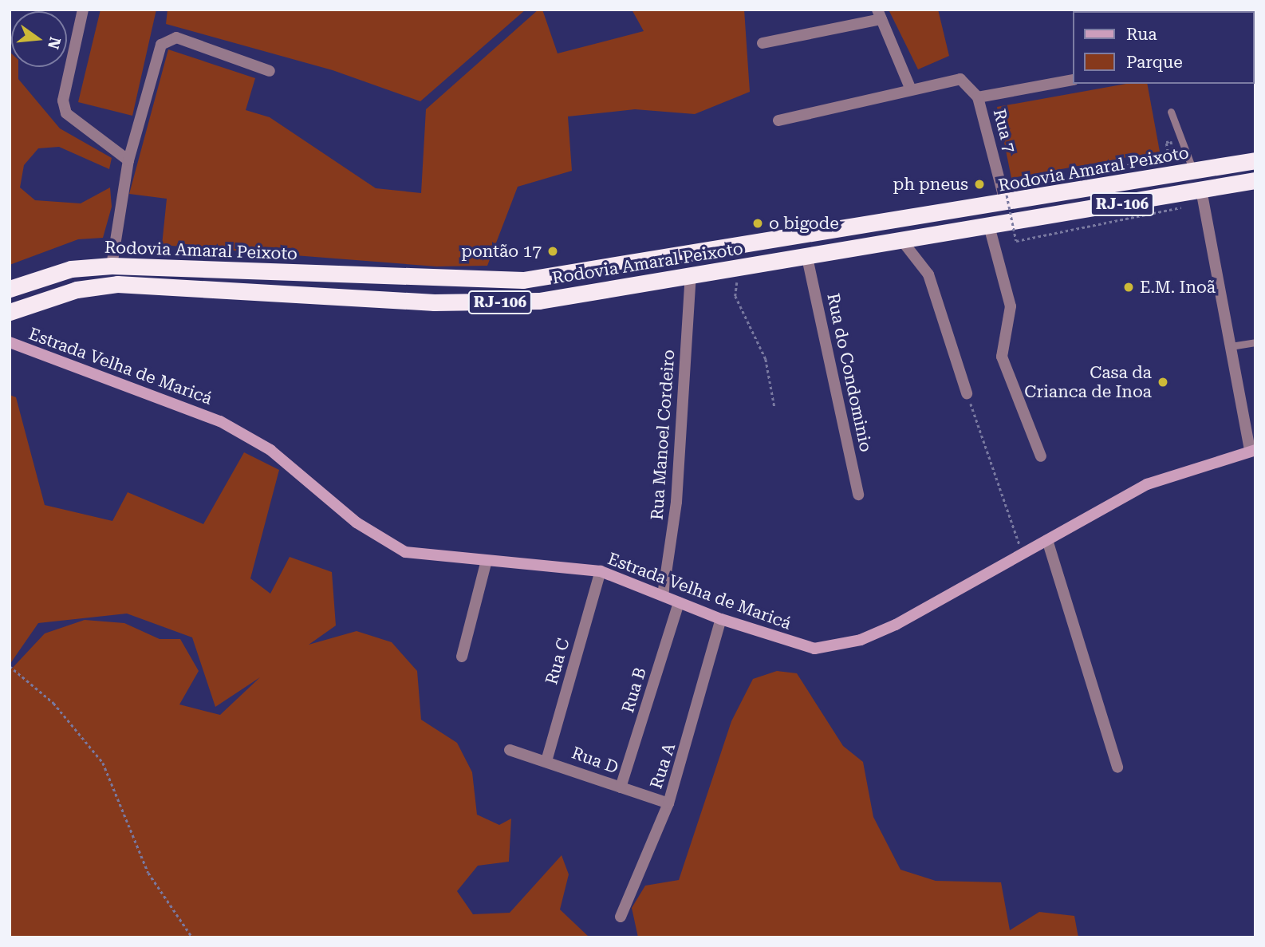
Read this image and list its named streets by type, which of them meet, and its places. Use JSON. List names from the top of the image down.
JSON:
{
  "streets": {
    "highway": ["Rodovia Amaral Peixoto", "RJ-106"],
    "street": [
      "Rua 7",
      "Estrada Velha de Maricá",
      "Rua do Condominio",
      "Rua Manoel Cordeiro",
      "Rua C",
      "Rua B",
      "Rua D",
      "Rua A"
    ]
  },
  "crossings": [
    ["Rua 7", "Rodovia Amaral Peixoto"],
    ["Rodovia Amaral Peixoto", "Rua do Condominio"],
    ["Rodovia Amaral Peixoto", "Rua Manoel Cordeiro"],
    ["Estrada Velha de Maricá", "Rua Manoel Cordeiro"],
    ["Estrada Velha de Maricá", "Rua C"],
    ["Estrada Velha de Maricá", "Rua B"],
    ["Estrada Velha de Maricá", "Rua A"],
    ["Rua C", "Rua D"],
    ["Rua B", "Rua D"],
    ["Rua D", "Rua A"]
  ],
  "places": [
    "ph pneus",
    "o bigode",
    "pontão 17",
    "E.M. Inoã",
    "Casa da Crianca de Inoa"
  ],
  "legend": ["Rua", "Parque"],
  "north": "right"
}
